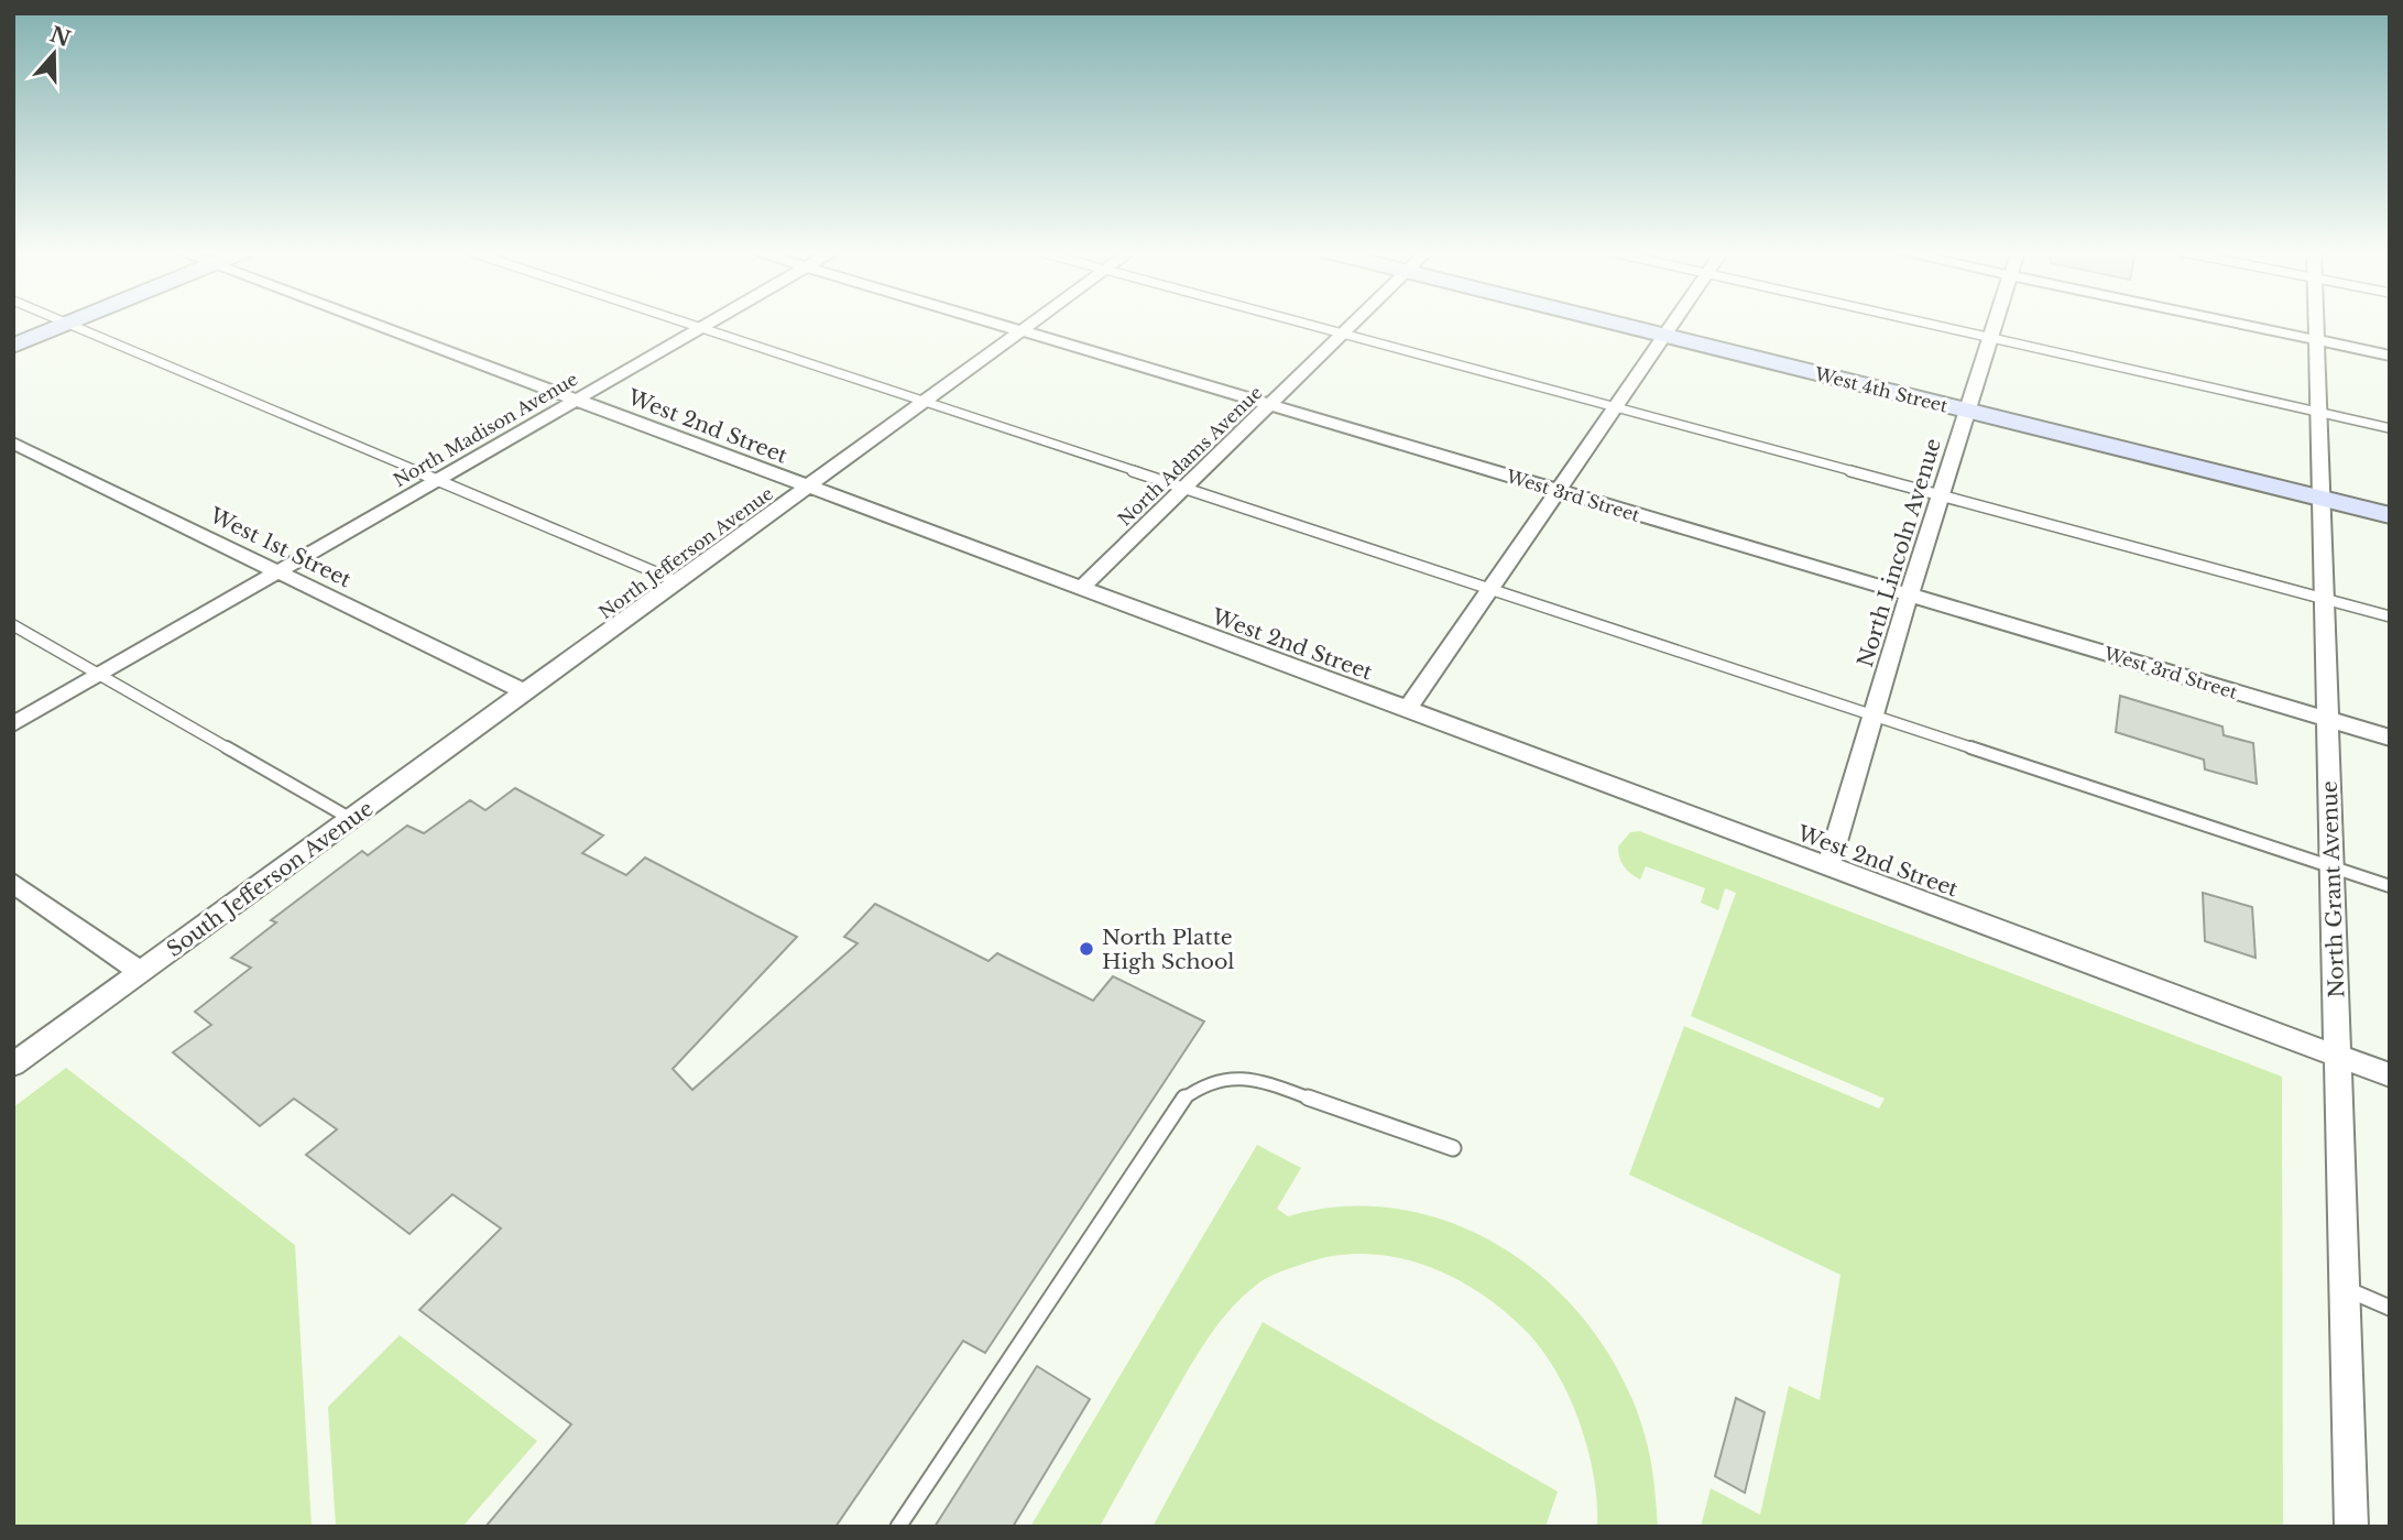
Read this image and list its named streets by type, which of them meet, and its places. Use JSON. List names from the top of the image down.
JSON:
{
  "streets": {
    "main road": ["West 4th Street"],
    "street": [
      "West 2nd Street",
      "North Madison Avenue",
      "North Adams Avenue",
      "West 3rd Street",
      "West 1st Street",
      "North Jefferson Avenue",
      "North Lincoln Avenue",
      "South Jefferson Avenue",
      "North Grant Avenue"
    ]
  },
  "crossings": [
    ["West 4th Street", "North Lincoln Avenue"],
    ["West 4th Street", "North Grant Avenue"],
    ["West 2nd Street", "North Madison Avenue"],
    ["West 2nd Street", "North Adams Avenue"],
    ["West 2nd Street", "North Jefferson Avenue"],
    ["West 2nd Street", "North Lincoln Avenue"],
    ["West 2nd Street", "North Grant Avenue"],
    ["North Madison Avenue", "West 1st Street"],
    ["North Adams Avenue", "West 3rd Street"],
    ["West 3rd Street", "North Jefferson Avenue"],
    ["West 3rd Street", "North Lincoln Avenue"],
    ["West 3rd Street", "North Grant Avenue"],
    ["West 1st Street", "North Jefferson Avenue"],
    ["West 1st Street", "South Jefferson Avenue"],
    ["North Jefferson Avenue", "South Jefferson Avenue"]
  ],
  "places": ["North Platte High School"],
  "north": "top"
}
